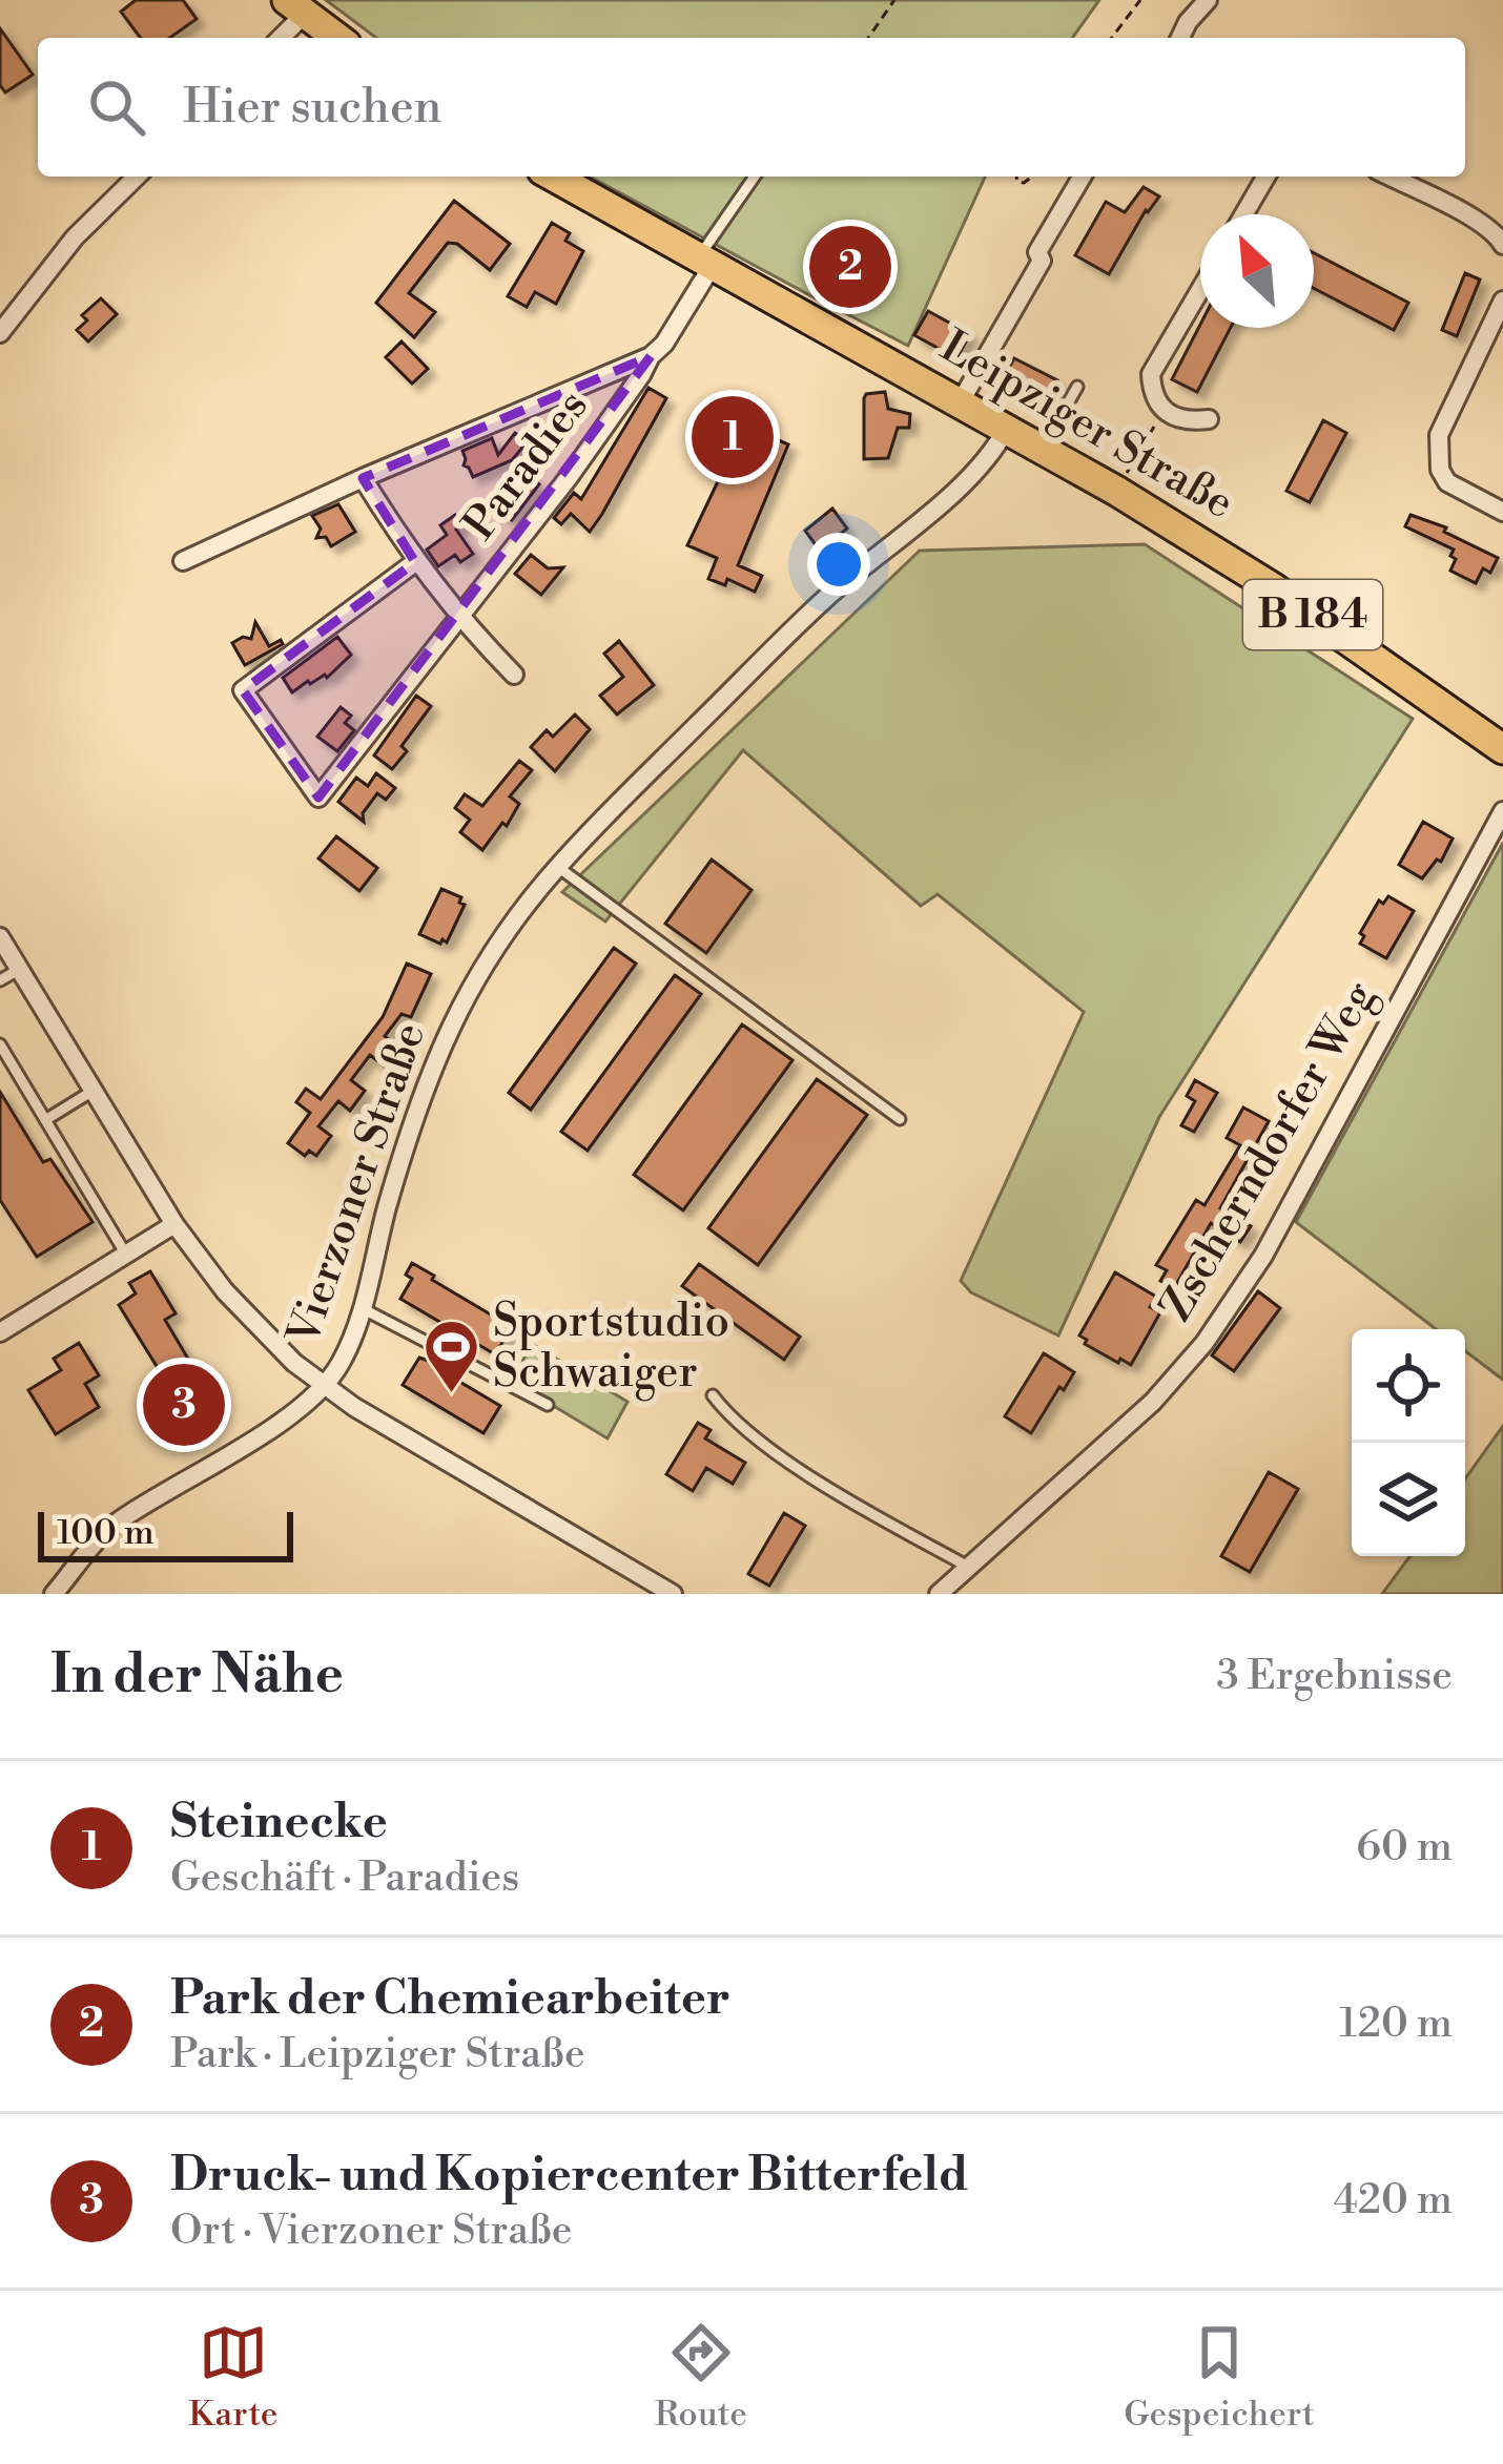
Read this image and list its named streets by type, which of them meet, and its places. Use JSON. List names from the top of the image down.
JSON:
{
  "streets": {
    "main road": ["Leipziger Straße", "B 184"],
    "street": ["Paradies", "Zscherndorfer Weg", "Vierzoner Straße"]
  },
  "crossings": [
    ["Leipziger Straße", "Paradies"],
    ["Leipziger Straße", "Vierzoner Straße"]
  ],
  "places": {
    "sports": ["Sportstudio Schwaiger"]
  },
  "scale_bar": "100 m",
  "north": "top left",
  "page": {
    "search": "Hier suchen",
    "pins": ["2", "1", "3"],
    "scale": "100 m",
    "heading": ["In der Nähe", "3 Ergebnisse"],
    "list": [
      {
        "mark": "1",
        "name": "Steinecke",
        "note": "Geschäft · Paradies",
        "value": "60 m"
      },
      {
        "mark": "2",
        "name": "Park der Chemiearbeiter",
        "note": "Park · Leipziger Straße",
        "value": "120 m"
      },
      {
        "mark": "3",
        "name": "Druck- und Kopiercenter Bitterfeld",
        "note": "Ort · Vierzoner Straße",
        "value": "420 m"
      }
    ],
    "nav": ["Karte", "Route", "Gespeichert"]
  }
}
